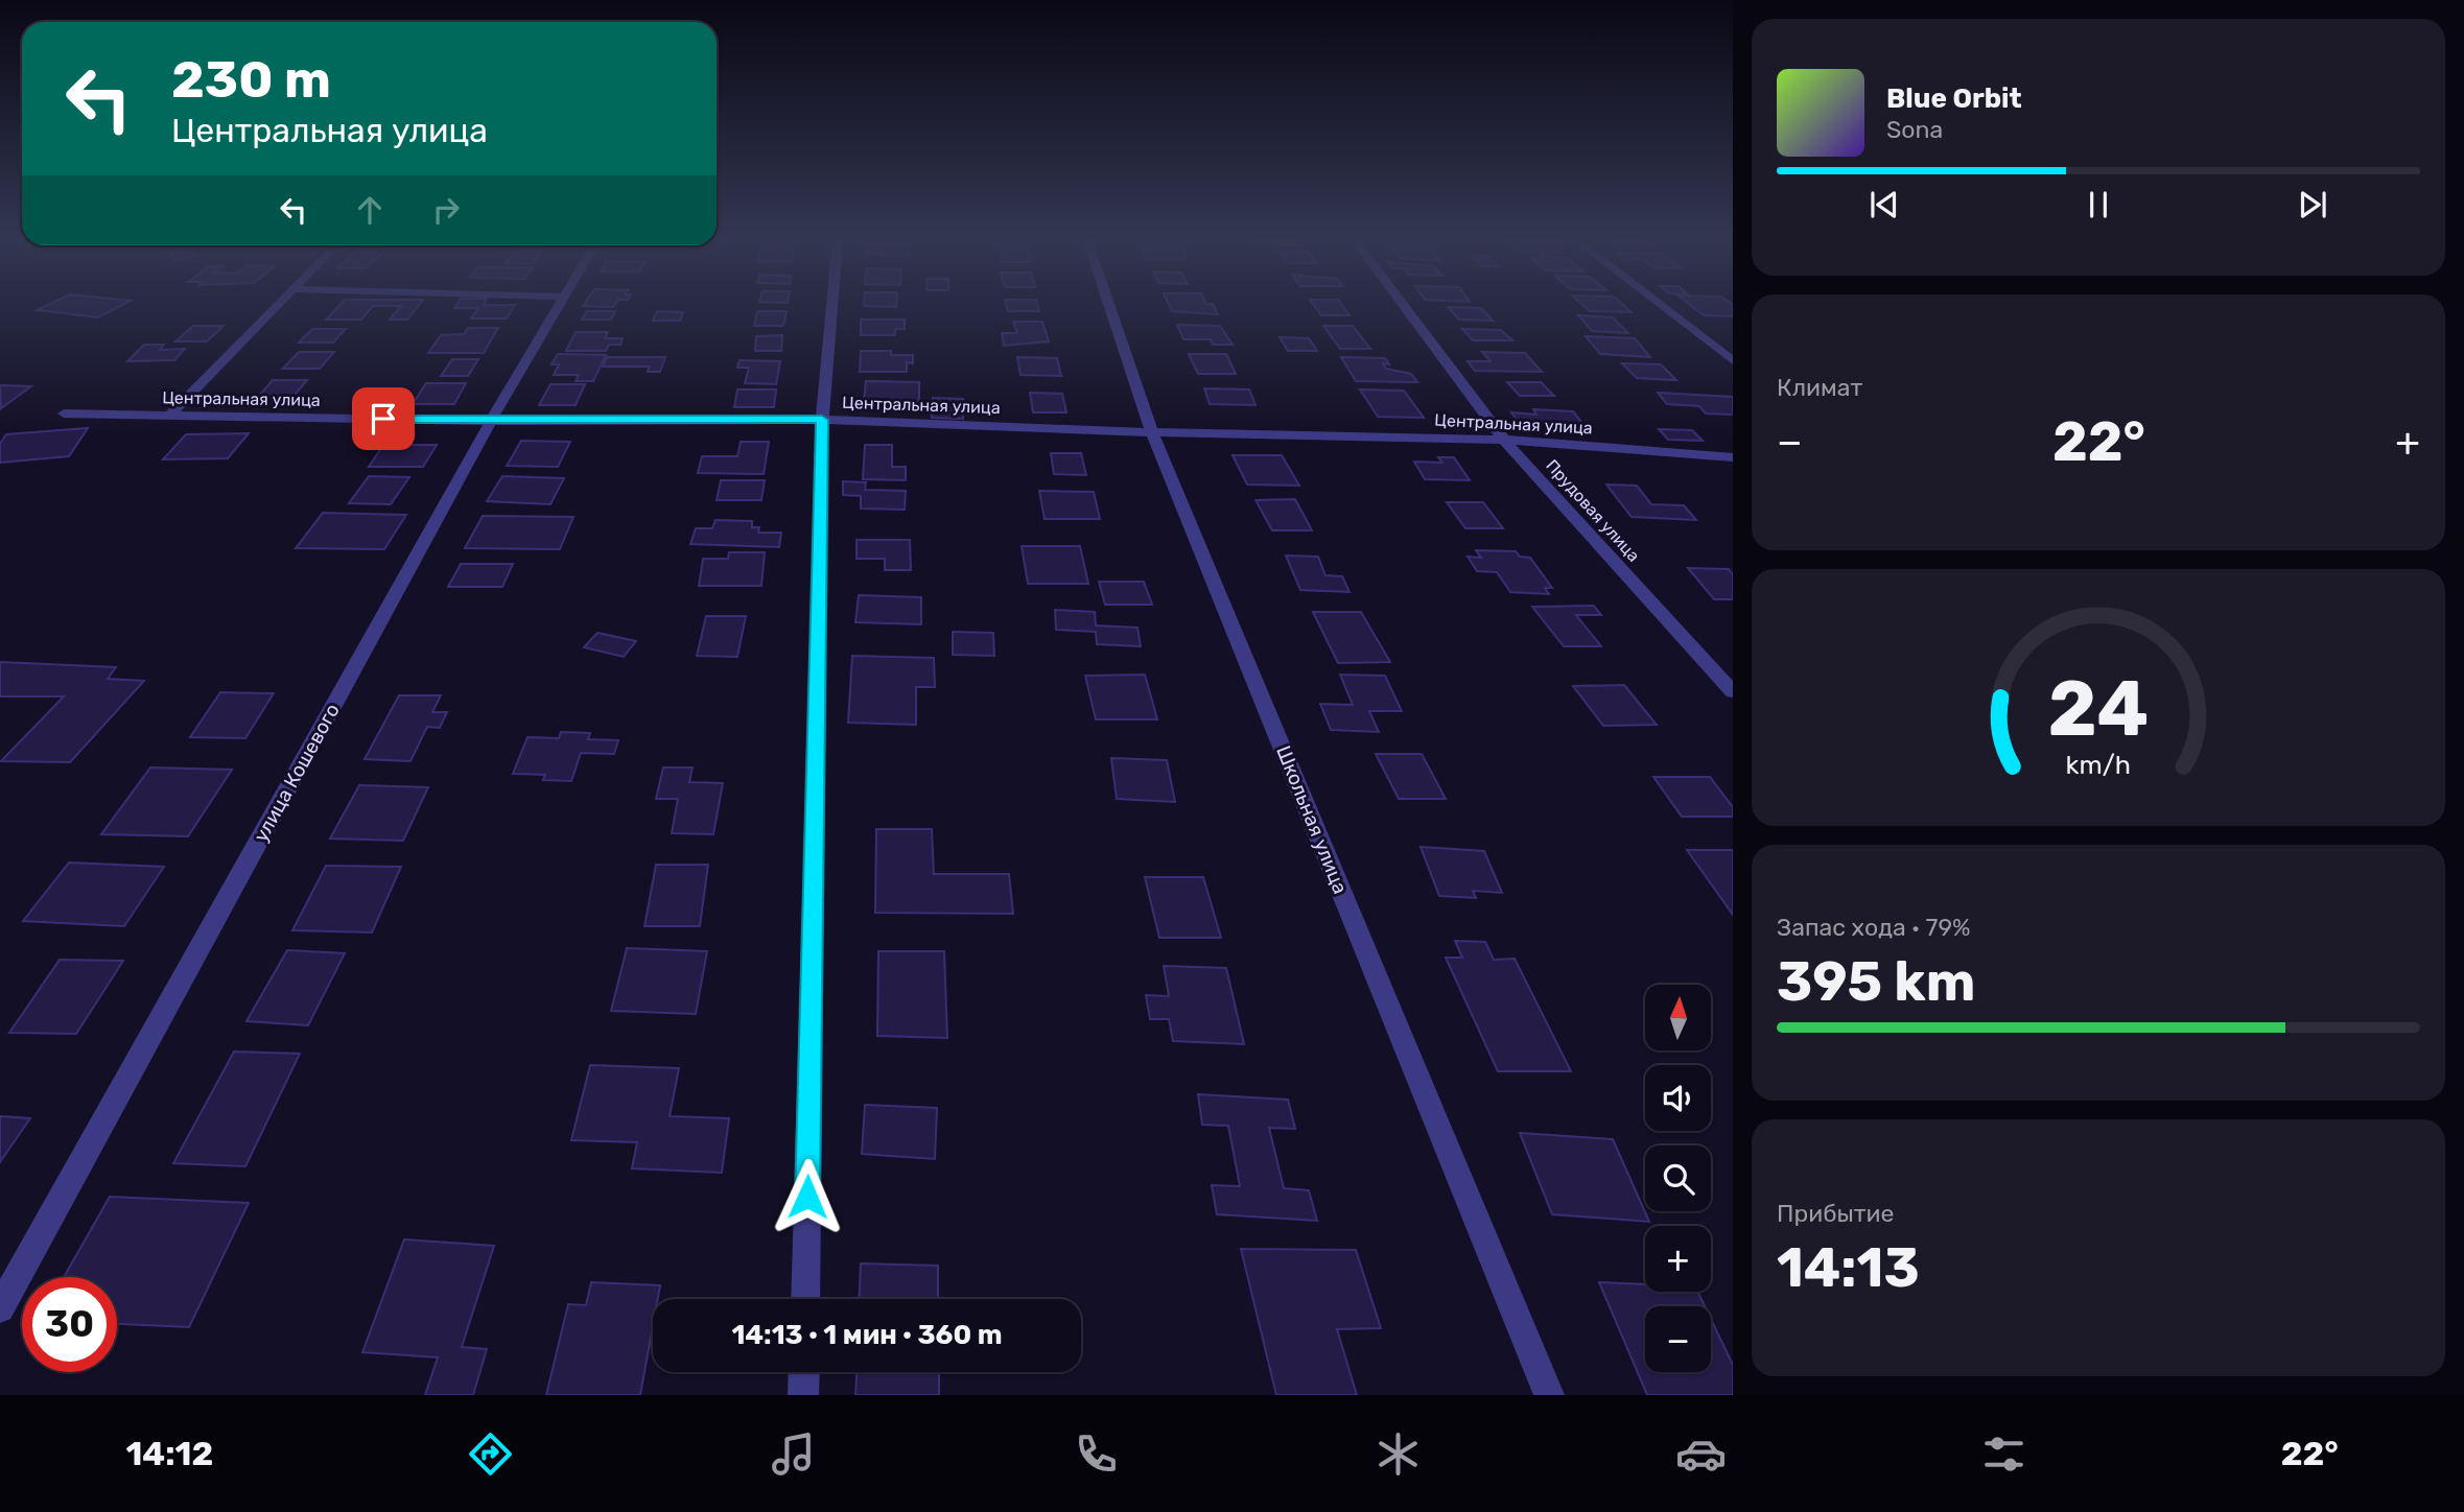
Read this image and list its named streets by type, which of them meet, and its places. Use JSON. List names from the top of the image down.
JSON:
{
  "streets": {
    "street": [
      "Центральная улица",
      "Прудовая улица",
      "улица Кошевого",
      "Школьная улица"
    ]
  },
  "crossings": [
    ["Центральная улица", "Прудовая улица"],
    ["Центральная улица", "улица Кошевого"],
    ["Центральная улица", "Школьная улица"]
  ],
  "north": "top",
  "page": {
    "turn": ["230 m", "Центральная улица"],
    "song": ["Blue Orbit", "Sona"],
    "tile": [
      "Климат",
      ["Запас хода · 79%", "395 km"],
      ["Прибытие", "14:13"]
    ],
    "heat": ["−", "22°", "+"],
    "map_buttons": ["+", "−"],
    "limit": "30",
    "trip": "14:13 · 1 мин · 360 m",
    "tabs": ["14:12", "22°"],
    "gauge": ["24", "km/h"]
  }
}
